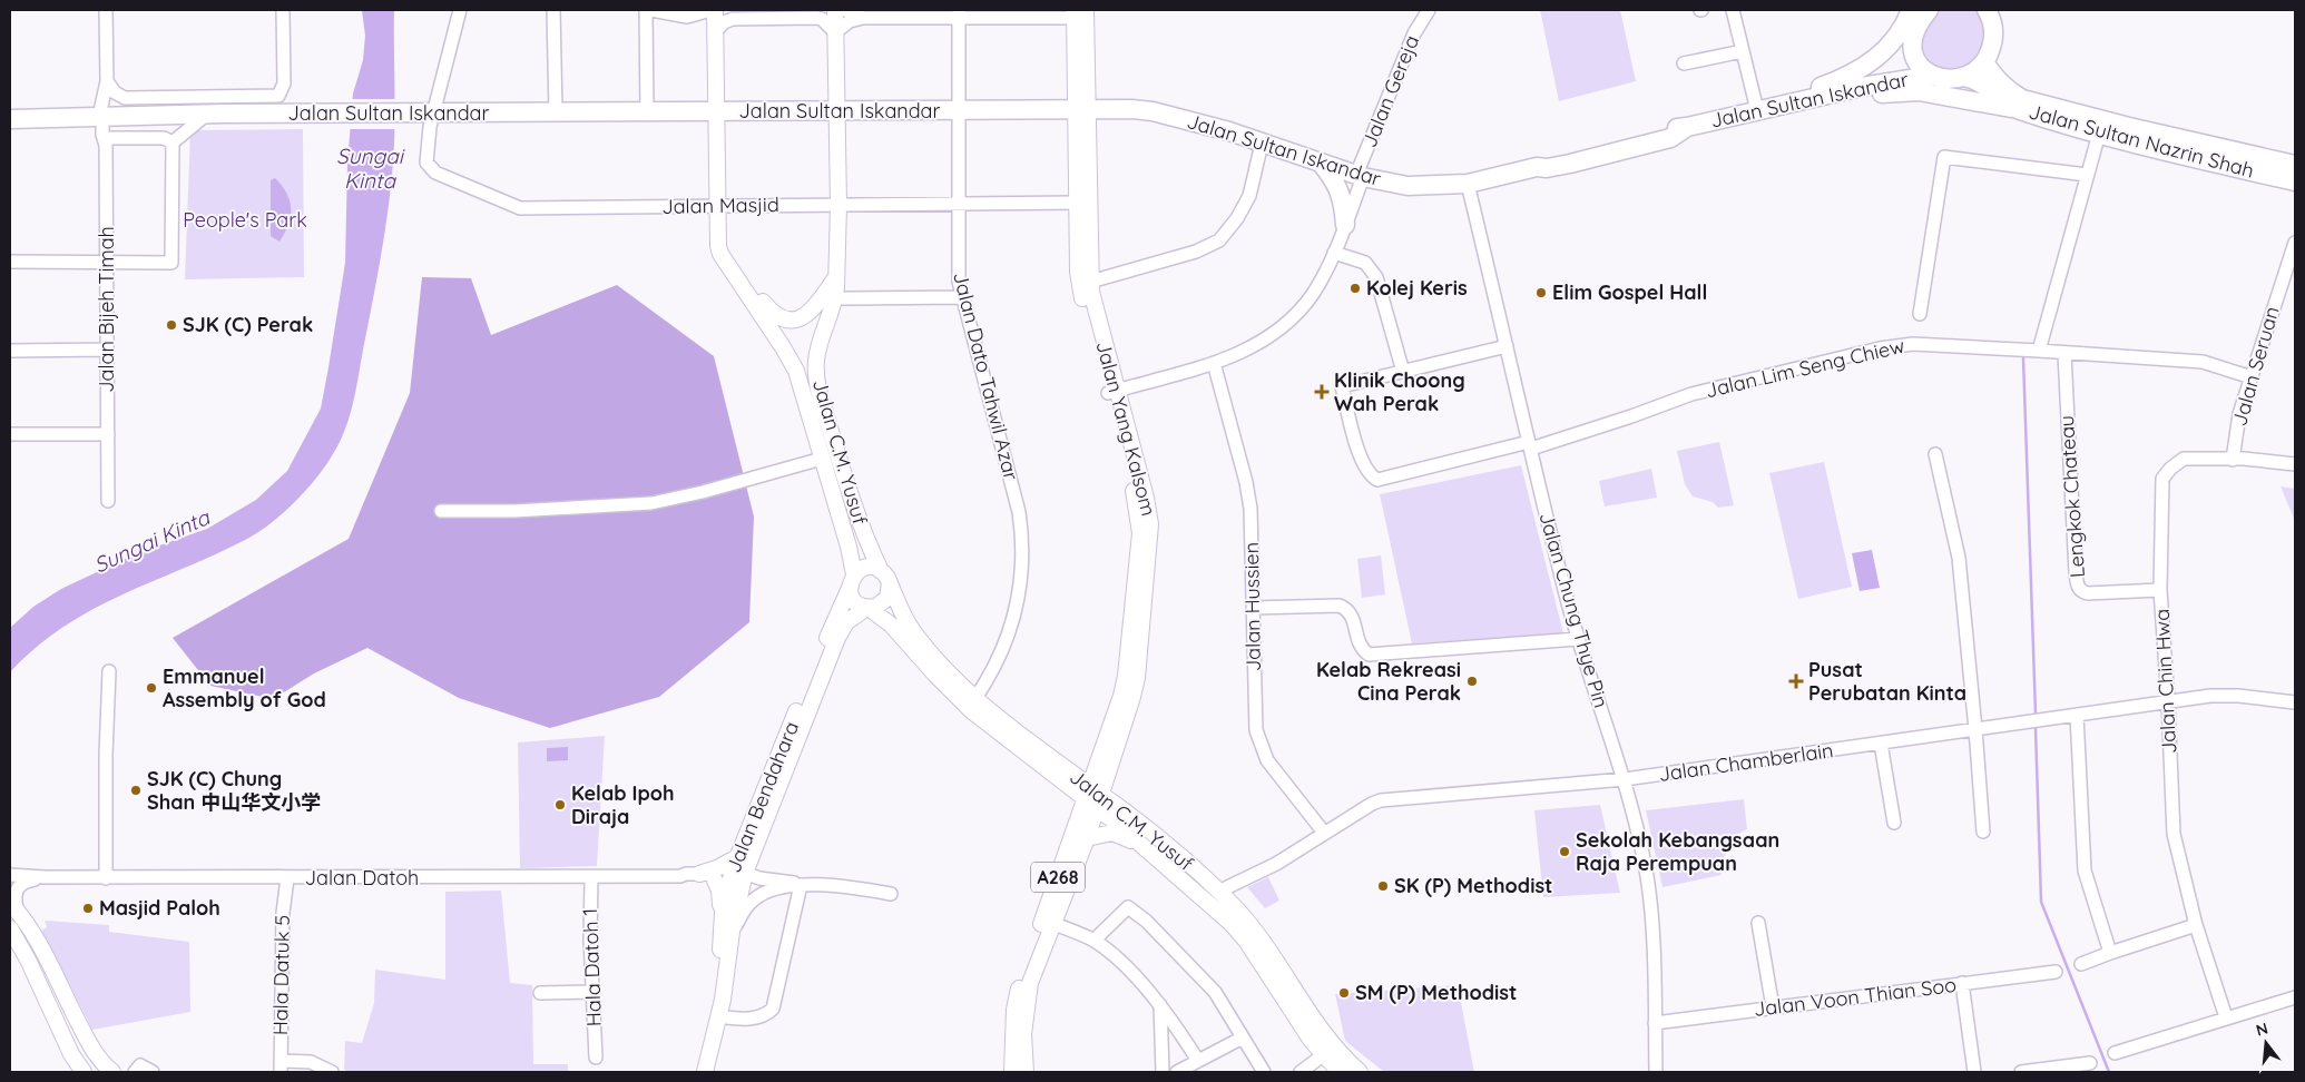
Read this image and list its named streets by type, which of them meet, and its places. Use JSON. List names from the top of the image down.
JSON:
{
  "streets": {
    "highway": ["Jalan Sultan Iskandar", "Jalan Sultan Nazrin Shah"],
    "main road": [
      "Jalan Yang Kalsom",
      "Jalan C.M. Yusuf",
      "Jalan Bendahara",
      "A268"
    ],
    "street": [
      "Jalan Gereja",
      "Jalan Masjid",
      "Jalan Bijeh Timah",
      "Jalan Seruan",
      "Jalan Lim Seng Chiew",
      "Jalan Dato Tahwil Azar",
      "Lengkok Chateau",
      "Jalan Hussien",
      "Jalan Chung Thye Pin",
      "Jalan Chin Hwa",
      "Jalan Chamberlain",
      "Jalan Datoh",
      "Hala Datoh 1",
      "Hala Datuk 5",
      "Jalan Voon Thian Soo"
    ]
  },
  "crossings": [
    ["Jalan Gereja", "Jalan Sultan Iskandar"],
    ["Jalan Gereja", "Jalan Yang Kalsom"],
    ["Jalan Gereja", "Jalan Hussien"],
    ["Jalan Sultan Iskandar", "Jalan Sultan Nazrin Shah"],
    ["Jalan Sultan Iskandar", "Jalan Masjid"],
    ["Jalan Sultan Iskandar", "Jalan Bijeh Timah"],
    ["Jalan Sultan Iskandar", "Jalan Dato Tahwil Azar"],
    ["Jalan Sultan Iskandar", "Jalan Yang Kalsom"],
    ["Jalan Sultan Iskandar", "Jalan C.M. Yusuf"],
    ["Jalan Sultan Iskandar", "Jalan Chung Thye Pin"],
    ["Jalan Masjid", "Jalan Dato Tahwil Azar"],
    ["Jalan Masjid", "Jalan Yang Kalsom"],
    ["Jalan Masjid", "Jalan C.M. Yusuf"],
    ["Jalan Seruan", "Jalan Lim Seng Chiew"],
    ["Jalan Seruan", "Jalan Chin Hwa"],
    ["Jalan Lim Seng Chiew", "Lengkok Chateau"],
    ["Jalan Lim Seng Chiew", "Jalan Chung Thye Pin"],
    ["Jalan Dato Tahwil Azar", "Jalan C.M. Yusuf"],
    ["Jalan Yang Kalsom", "Jalan C.M. Yusuf"],
    ["Jalan Yang Kalsom", "A268"],
    ["Jalan C.M. Yusuf", "Jalan Chamberlain"],
    ["Jalan C.M. Yusuf", "Jalan Bendahara"],
    ["Jalan C.M. Yusuf", "A268"],
    ["Lengkok Chateau", "Jalan Chin Hwa"],
    ["Jalan Hussien", "Jalan Chamberlain"],
    ["Jalan Chung Thye Pin", "Jalan Chamberlain"],
    ["Jalan Chung Thye Pin", "Jalan Voon Thian Soo"],
    ["Jalan Chin Hwa", "Jalan Chamberlain"],
    ["Jalan Bendahara", "Jalan Datoh"],
    ["Jalan Datoh", "Hala Datoh 1"],
    ["Jalan Datoh", "Hala Datuk 5"]
  ],
  "water": ["Sungai Kinta"],
  "parks": ["People's Park"],
  "places": {
    "other": [
      "Kolej Keris",
      "Elim Gospel Hall",
      "SJK (C) Perak",
      "Kelab Rekreasi Cina Perak",
      "Emmanuel Assembly of God",
      "SJK (C) Chung Shan 中山华文小学",
      "Kelab Ipoh Diraja",
      "Sekolah Kebangsaan Raja Perempuan",
      "SK (P) Methodist",
      "Masjid Paloh",
      "SM (P) Methodist"
    ],
    "health": ["Klinik Choong Wah Perak", "Pusat Perubatan Kinta"]
  },
  "north": "top"
}
